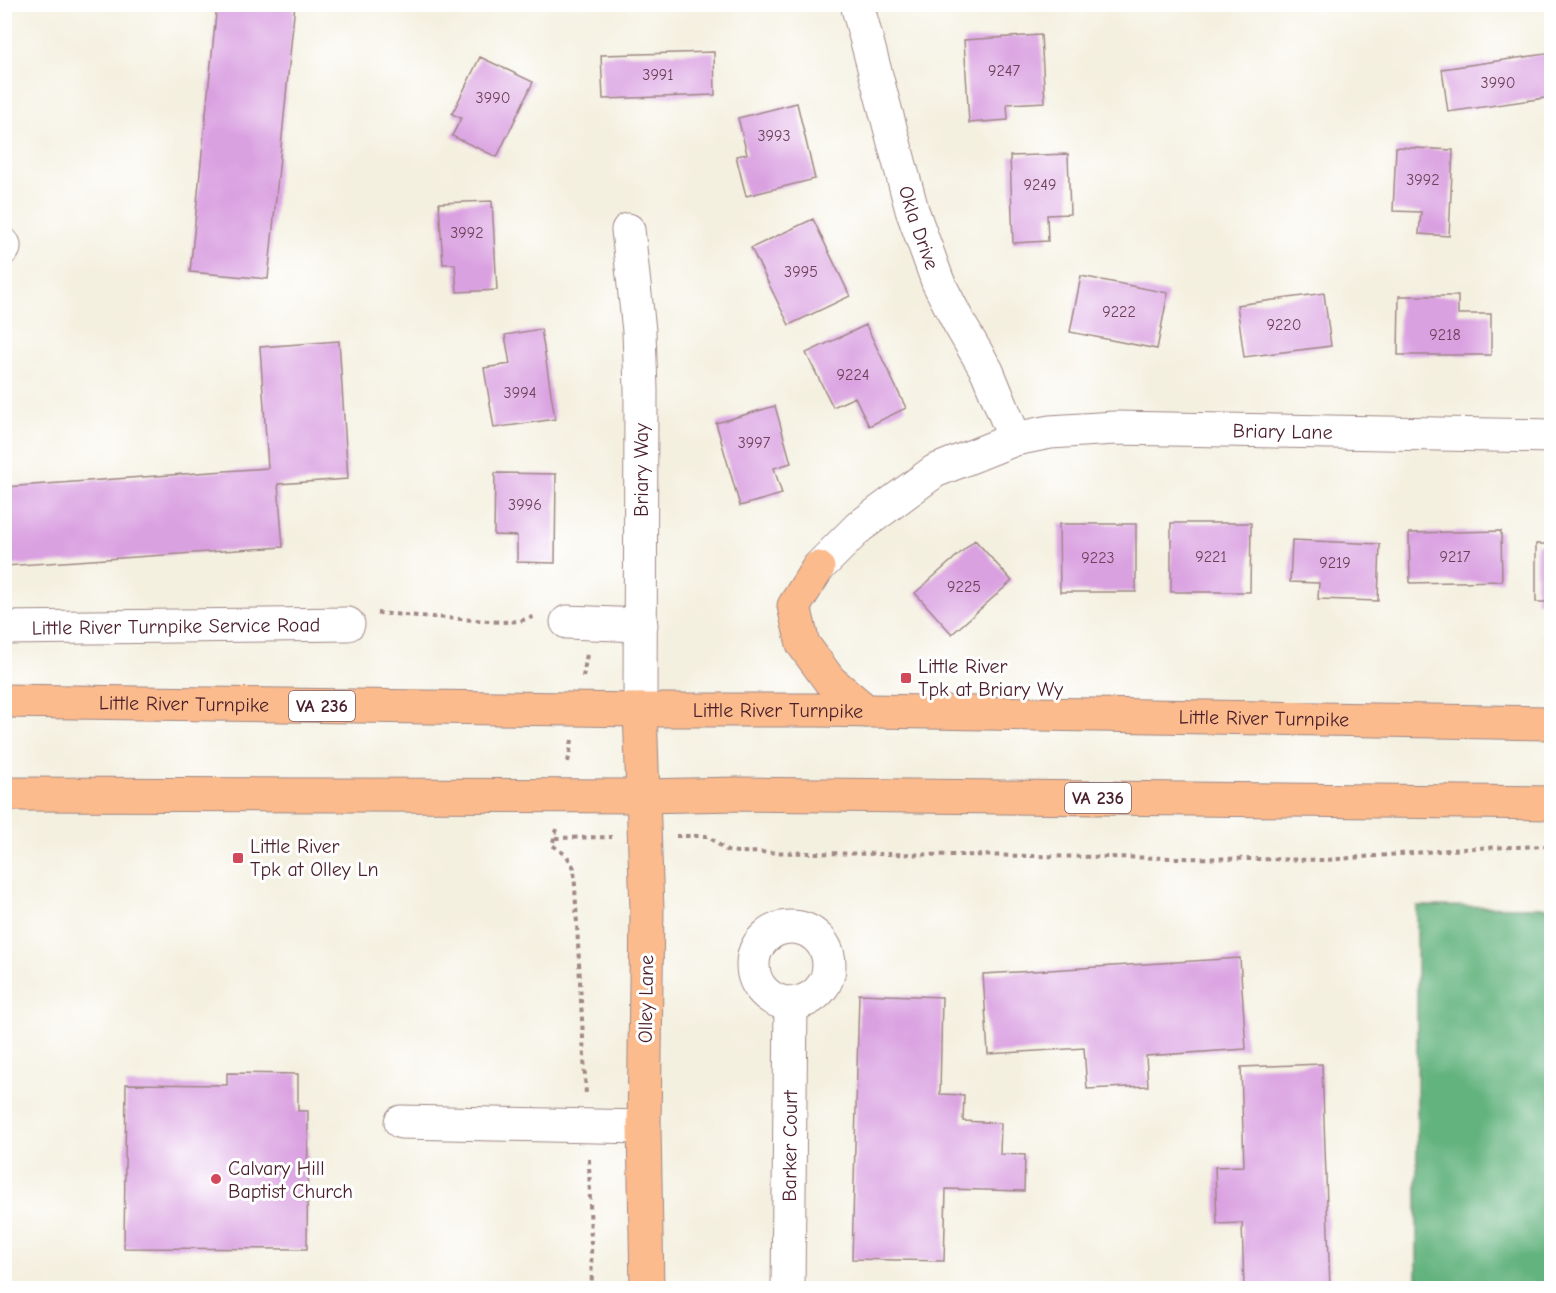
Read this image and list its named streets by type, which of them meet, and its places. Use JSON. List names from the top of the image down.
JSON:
{
  "streets": {
    "main road": ["Little River Turnpike", "VA 236", "Olley Lane"],
    "street": [
      "Okla Drive",
      "Briary Lane",
      "Briary Way",
      "Little River Turnpike Service Road",
      "Barker Court"
    ]
  },
  "crossings": [
    ["Okla Drive", "Briary Lane"],
    ["Briary Way", "Little River Turnpike"],
    ["Briary Way", "Olley Lane"],
    ["Little River Turnpike", "Olley Lane"],
    ["VA 236", "Olley Lane"]
  ],
  "places": {
    "transit": ["Little River Tpk at Briary Wy", "Little River Tpk at Olley Ln"],
    "other": ["Calvary Hill Baptist Church"]
  },
  "house_numbers": [
    "9247",
    "3991",
    "3990",
    "3990",
    "3993",
    "3992",
    "9249",
    "3992",
    "3995",
    "9222",
    "9220",
    "9218",
    "9224",
    "3994",
    "3997",
    "3996",
    "9221",
    "9217",
    "9223",
    "9219",
    "9225"
  ]
}
